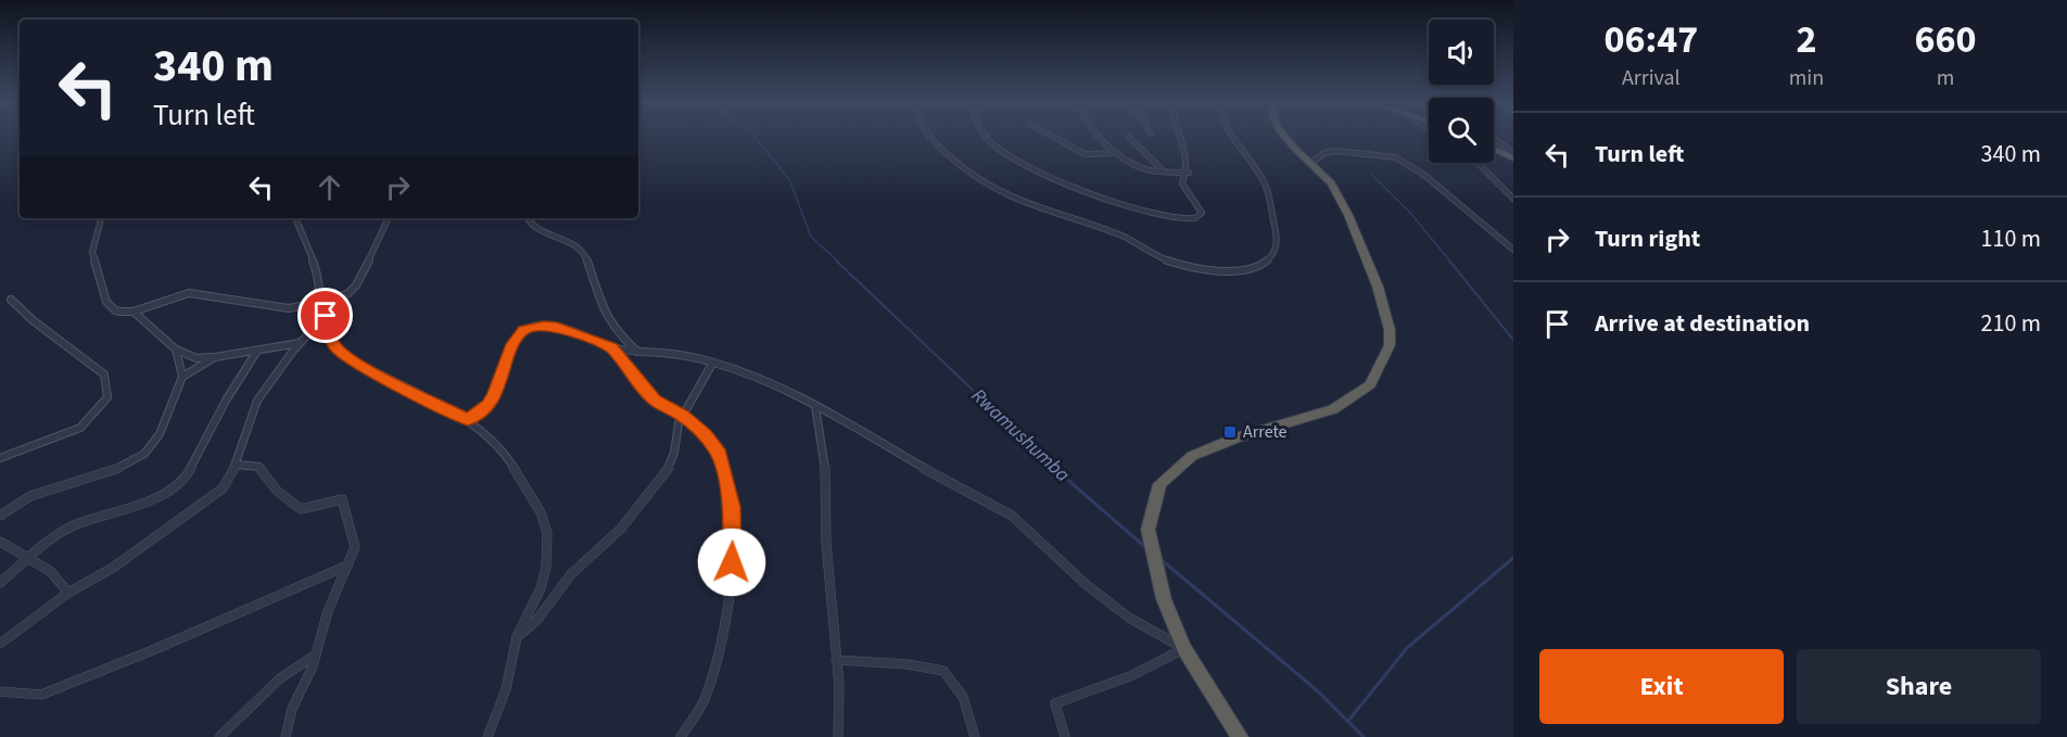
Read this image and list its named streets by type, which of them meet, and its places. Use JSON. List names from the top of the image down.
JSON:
{
  "water": ["Rwamushumba"],
  "places": {
    "transit": ["Arrete"]
  },
  "page": {
    "eta": [
      "06:47",
      "Arrival",
      "2",
      "min",
      "660",
      "m"
    ],
    "turn": ["340 m", "Turn left"],
    "list": [
      {
        "name": "Turn left",
        "value": "340 m"
      },
      {
        "name": "Turn right",
        "value": "110 m"
      },
      {
        "name": "Arrive at destination",
        "value": "210 m"
      }
    ],
    "buttons": ["Exit", "Share"]
  }
}
